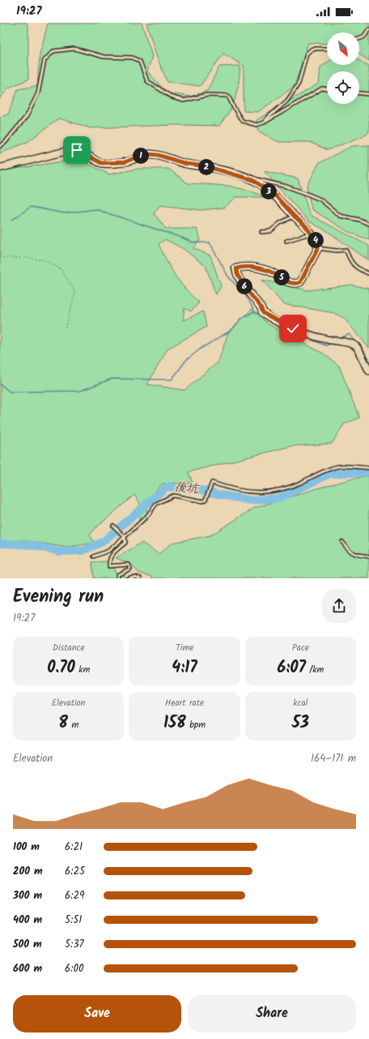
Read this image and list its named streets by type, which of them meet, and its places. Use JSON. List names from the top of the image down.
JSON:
{
  "water": ["後坑"],
  "north": "bottom right",
  "page": {
    "status": "19:27",
    "pins": [
      "1",
      "2",
      "3",
      "4",
      "5",
      "6"
    ],
    "heading": ["Evening run", "19:27"],
    "stats": [
      ["Distance", "0.70 km"],
      ["Time", "4:17"],
      ["Pace", "6:07 /km"],
      ["Elevation", "8 m"],
      ["Heart rate", "158 bpm"],
      ["kcal", "53"]
    ],
    "chart": ["Elevation", "164–171 m"],
    "list": [
      {
        "name": "100 m",
        "note": "6:21"
      },
      {
        "name": "200 m",
        "note": "6:25"
      },
      {
        "name": "300 m",
        "note": "6:29"
      },
      {
        "name": "400 m",
        "note": "5:51"
      },
      {
        "name": "500 m",
        "note": "5:37"
      },
      {
        "name": "600 m",
        "note": "6:00"
      }
    ],
    "buttons": ["Save", "Share"]
  }
}
